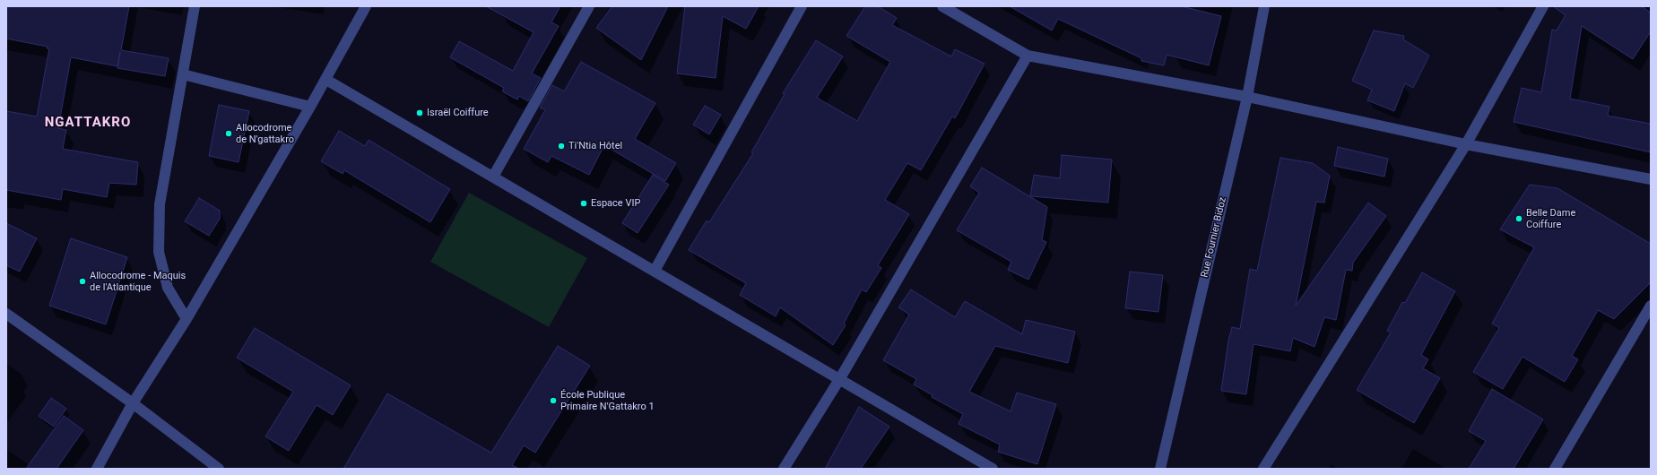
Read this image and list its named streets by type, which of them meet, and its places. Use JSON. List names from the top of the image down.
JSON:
{
  "streets": {
    "street": ["Rue Fournier Bidoz"]
  },
  "districts": ["NGATTAKRO"],
  "places": [
    "Israël Coiffure",
    "Allocodrome de N'gattakro",
    "Ti'Ntia Hôtel",
    "Espace VIP",
    "Belle Dame Coiffure",
    "Allocodrome - Maquis de l'Atlantique",
    "École Publique Primaire N'Gattakro 1"
  ]
}
